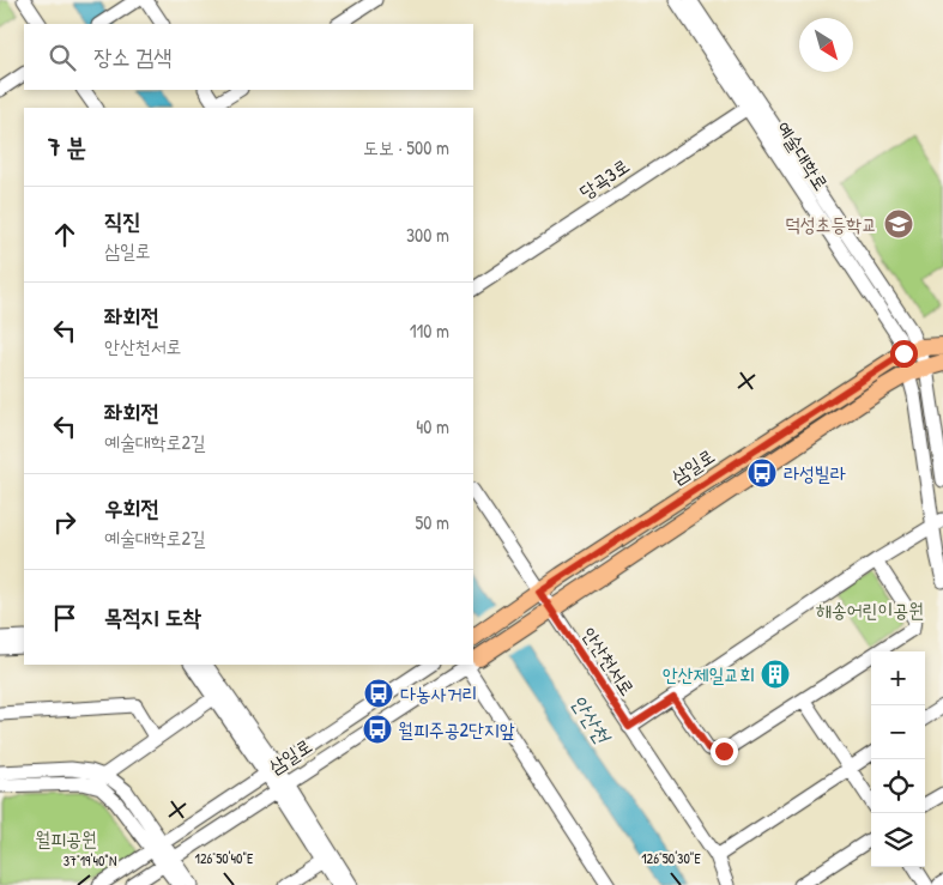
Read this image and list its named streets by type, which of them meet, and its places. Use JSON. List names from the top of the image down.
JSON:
{
  "streets": {
    "main road": ["삼일로"],
    "street": ["예술대학로", "당곡3로", "안산천서로"]
  },
  "crossings": [
    ["예술대학로", "당곡3로"],
    ["예술대학로", "삼일로"],
    ["삼일로", "안산천서로"]
  ],
  "water": ["안산천"],
  "parks": ["해송어린이공원", "월피공원"],
  "places": {
    "school or university": ["덕성초등학교"],
    "bus stop": ["라성빌라", "다농사거리", "월피주공2단지앞"],
    "building": ["안산제일교회"]
  },
  "north": "bottom right",
  "page": {
    "search": "장소 검색",
    "heading": ["7 분", "도보 · 500 m"],
    "list": [
      ["직진", "삼일로", "300 m"],
      ["좌회전", "안산천서로", "110 m"],
      ["좌회전", "예술대학로2길", "40 m"],
      ["우회전", "예술대학로2길", "50 m"],
      "목적지 도착"
    ],
    "map_buttons": ["+", "−"]
  },
  "coordinates": ["126°50'40\"E", "126°50'30\"E", "37°19'40\"N"]
}
